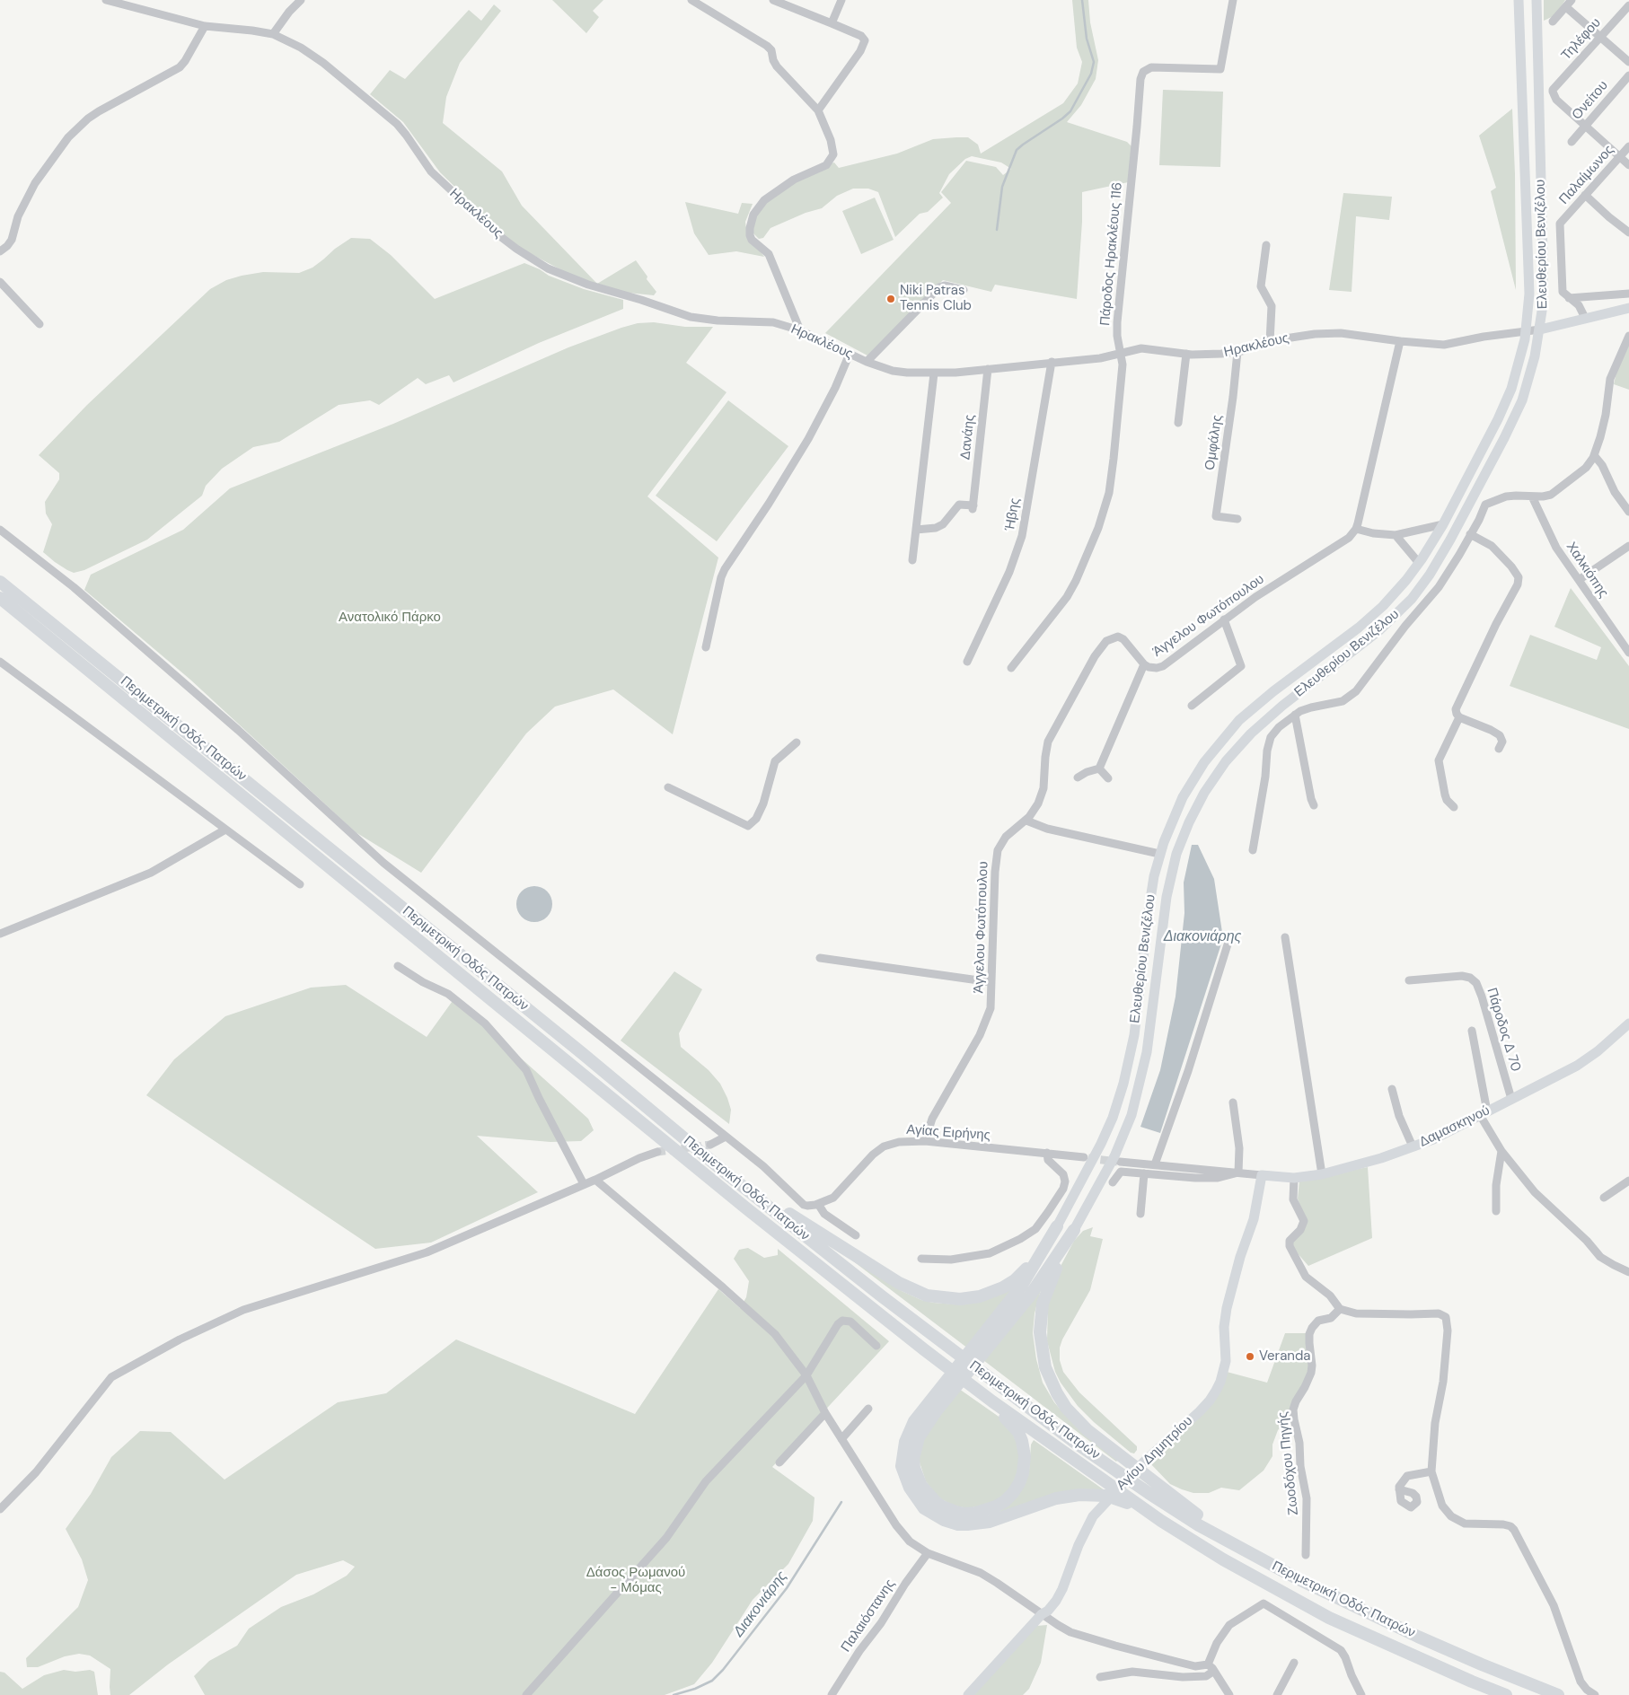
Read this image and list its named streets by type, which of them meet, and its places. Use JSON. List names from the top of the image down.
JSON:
{
  "streets": {
    "highway": ["Περιμετρική Οδός Πατρών"],
    "main road": [
      "Ηρακλέους",
      "Ελευθερίου Βενιζέλου",
      "Δαμασκηνού",
      "Αγίου Δημητρίου"
    ],
    "street": [
      "Τηλέφου",
      "Ονείτου",
      "Παλαίμωνος",
      "Πάροδος Ηρακλέους 116",
      "Δανάης",
      "Ομφάλης",
      "Ήβης",
      "Χαλκιόπης",
      "Άγγελου Φωτόπουλου",
      "Πάροδος Δ 70",
      "Αγίας Ειρήνης",
      "Ζωοδόχου Πηγής",
      "Παλαιόστανης"
    ]
  },
  "crossings": [
    ["Τηλέφου", "Ονείτου"],
    ["Παλαίμωνος", "Ηρακλέους"],
    ["Ηρακλέους", "Ελευθερίου Βενιζέλου"],
    ["Ηρακλέους", "Πάροδος Ηρακλέους 116"],
    ["Ηρακλέους", "Δανάης"],
    ["Ηρακλέους", "Ομφάλης"],
    ["Ηρακλέους", "Ήβης"],
    ["Άγγελου Φωτόπουλου", "Αγίας Ειρήνης"],
    ["Πάροδος Δ 70", "Δαμασκηνού"],
    ["Δαμασκηνού", "Αγίου Δημητρίου"]
  ],
  "water": ["Διακονιάρης"],
  "parks": ["Ανατολικό Πάρκο", "Δάσος Ρωμανού - Μόμας"],
  "places": ["Niki Patras Tennis Club", "Veranda"]
}
